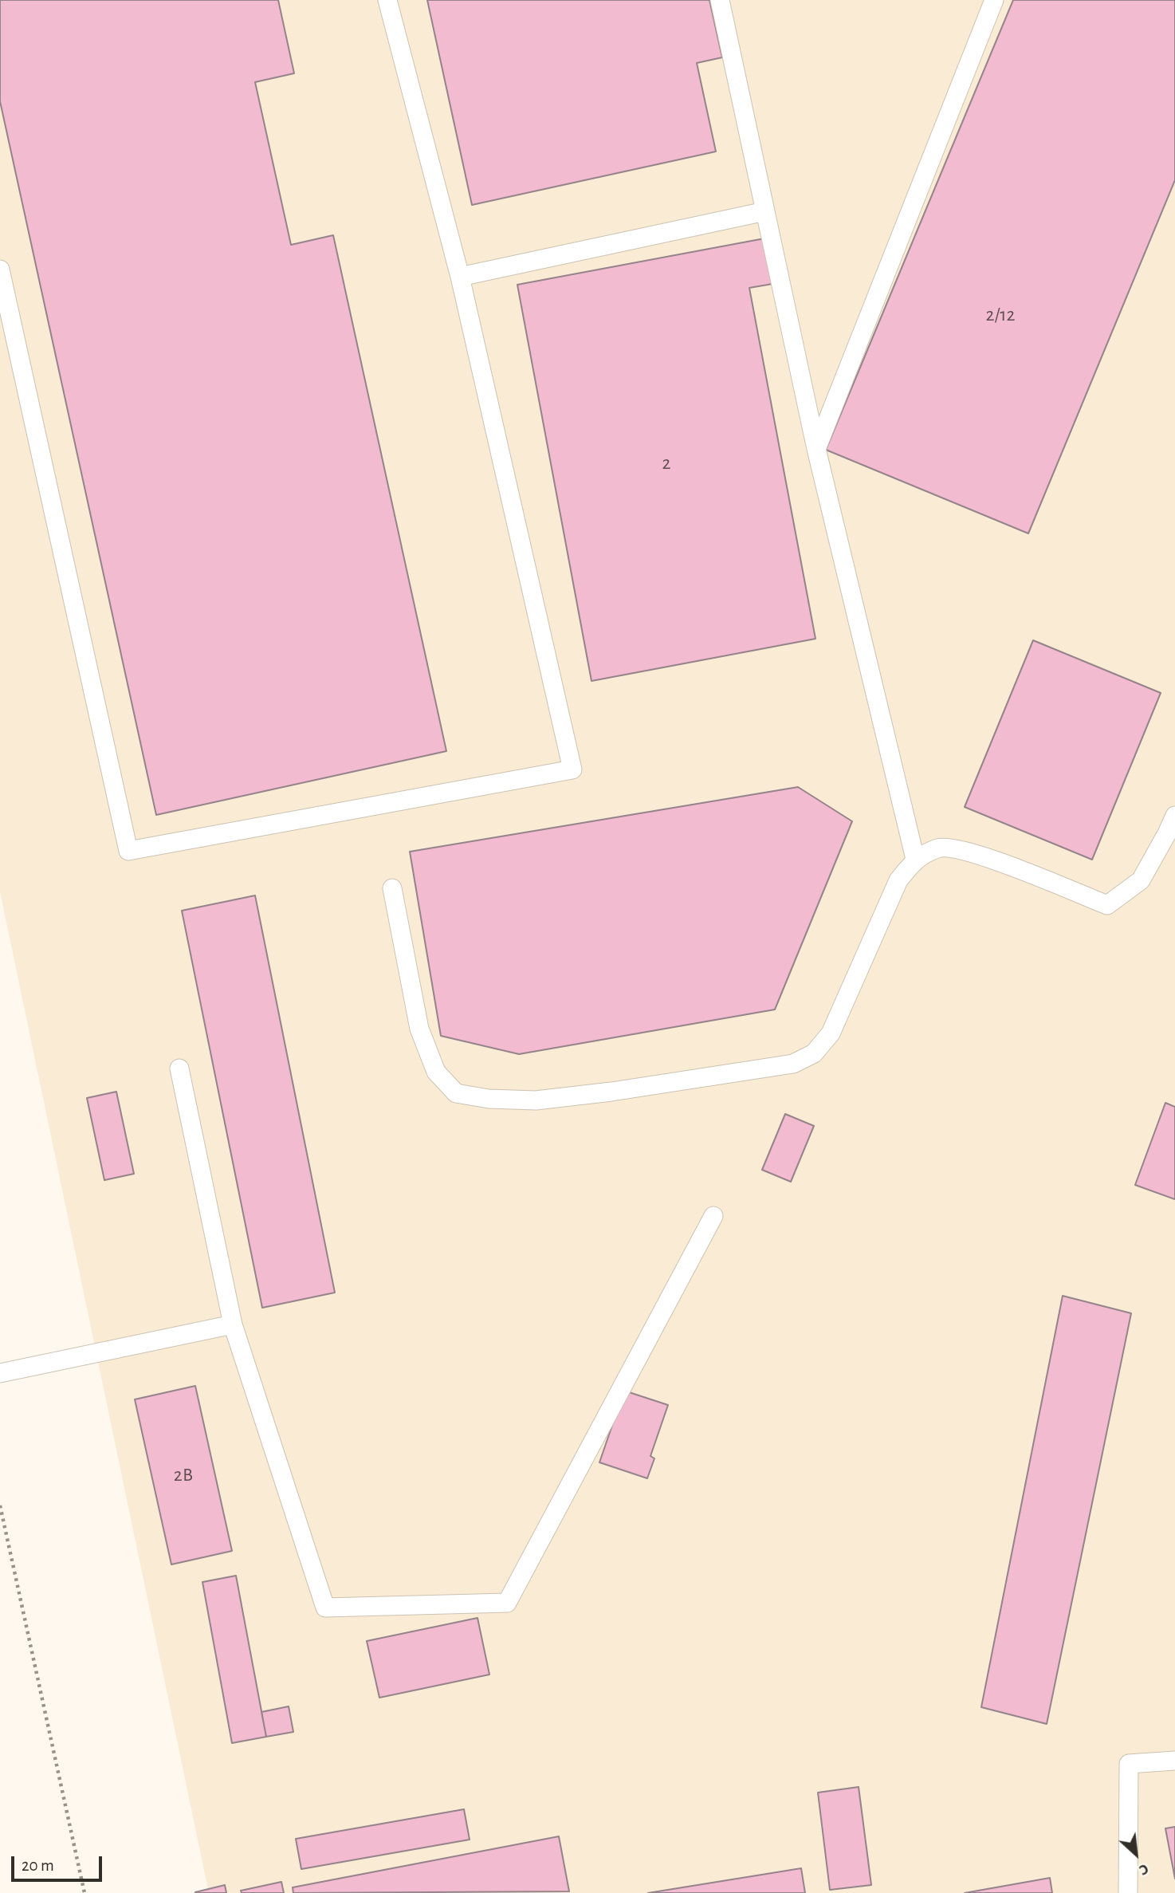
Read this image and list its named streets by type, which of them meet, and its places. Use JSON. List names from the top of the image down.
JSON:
{
  "house_numbers": ["2/12", "2", "2В"],
  "scale_bar": "20 m",
  "north": "bottom right"
}
